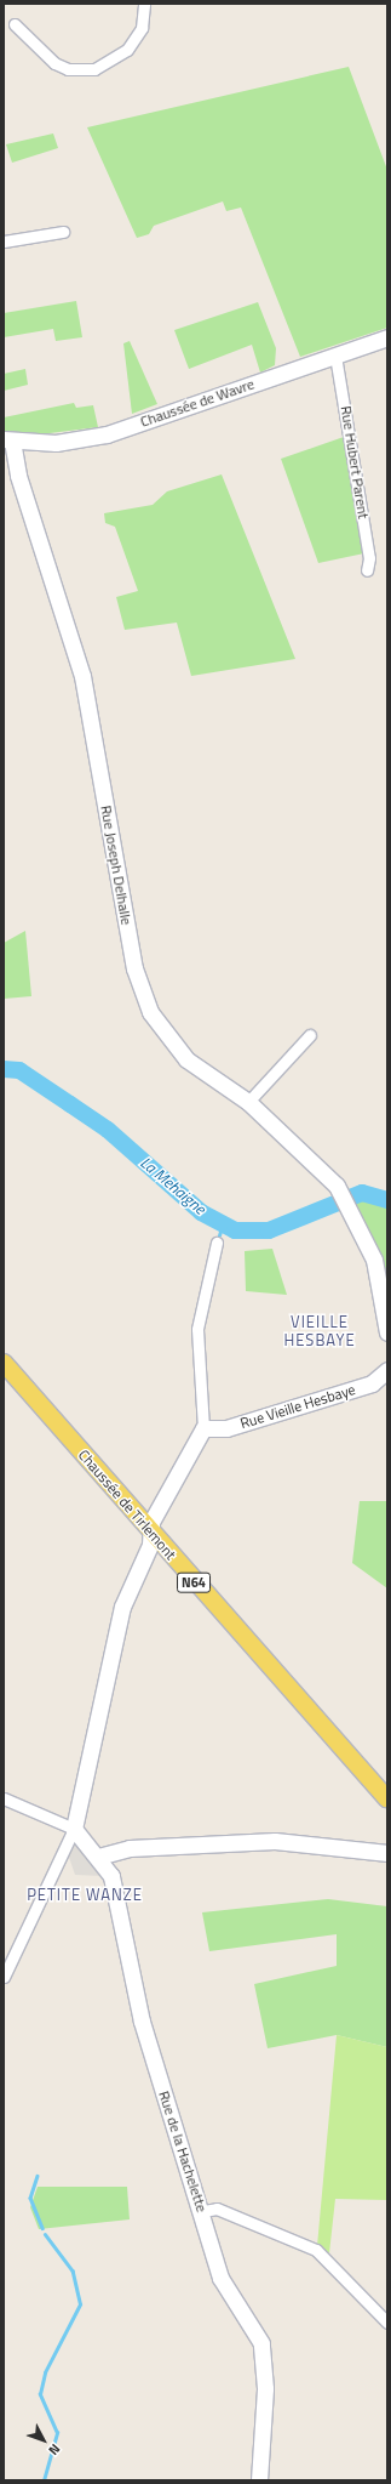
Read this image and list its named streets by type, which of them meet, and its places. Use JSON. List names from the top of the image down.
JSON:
{
  "streets": {
    "main road": ["Chaussée de Tirlemont", "N64"],
    "street": [
      "Chaussée de Wavre",
      "Rue Hubert Parent",
      "Rue Joseph Delhalle",
      "Rue Vieille Hesbaye",
      "Rue de la Hachelette"
    ]
  },
  "crossings": [
    ["Chaussée de Wavre", "Rue Hubert Parent"],
    ["Chaussée de Wavre", "Rue Joseph Delhalle"]
  ],
  "districts": ["VIEILLE HESBAYE", "PETITE WANZE"],
  "water": ["La Mehaigne"],
  "north": "bottom right"
}
